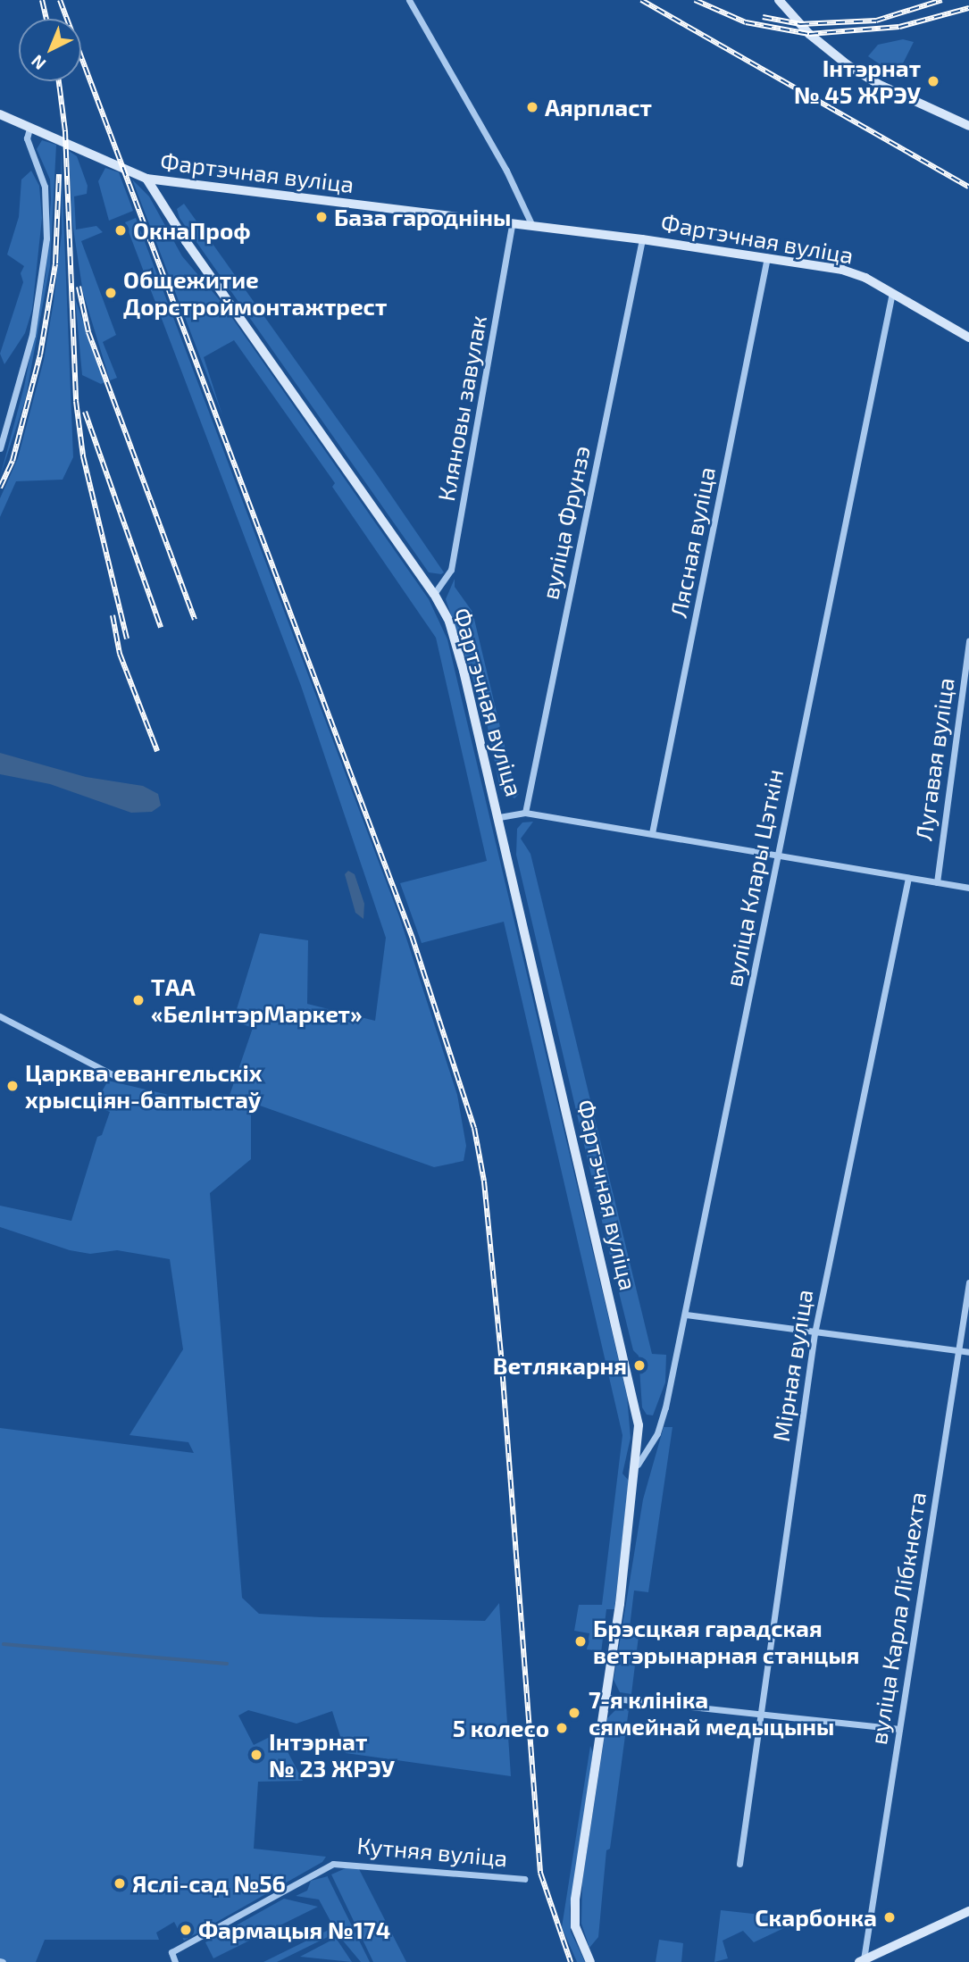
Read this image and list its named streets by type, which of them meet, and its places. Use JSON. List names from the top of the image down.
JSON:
{
  "streets": {
    "street": [
      "Фартэчная вуліца",
      "Кляновы завулак",
      "вуліца Фрунзэ",
      "Лясная вуліца",
      "Лугавая вуліца",
      "вуліца Клары Цэткін",
      "Мірная вуліца",
      "вуліца Карла Лібкнехта",
      "Кутняя вуліца"
    ]
  },
  "crossings": [
    ["Фартэчная вуліца", "Кляновы завулак"],
    ["Фартэчная вуліца", "вуліца Фрунзэ"],
    ["Фартэчная вуліца", "Лясная вуліца"],
    ["Фартэчная вуліца", "вуліца Клары Цэткін"]
  ],
  "places": [
    "Інтэрнат № 45 ЖРЭУ",
    "Аярпласт",
    "База гародніны",
    "ОкнаПроф",
    "Общежитие Дорстроймонтажтрест",
    "ТАА «БелІнтэрМаркет»",
    "Царква евангельскіх хрысціян-баптыстаў",
    "Ветлякарня",
    "Брэсцкая гарадская ветэрынарная станцыя",
    "7-я клініка сямейнай медыцыны",
    "5 колесо",
    "Інтэрнат № 23 ЖРЭУ",
    "Яслі-сад №56",
    "Скарбонка",
    "Фармацыя №174"
  ],
  "north": "bottom left"
}
